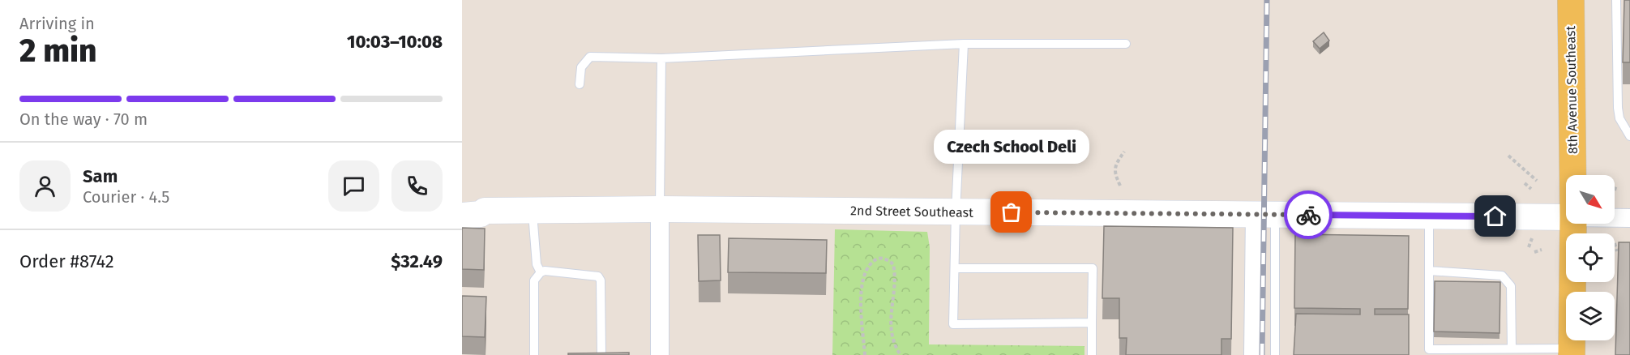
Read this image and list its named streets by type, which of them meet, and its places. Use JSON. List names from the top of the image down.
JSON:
{
  "streets": {
    "main road": ["8th Avenue Southeast"],
    "street": ["2nd Street Southeast"]
  },
  "places": ["Czech School Deli"],
  "north": "bottom right",
  "page": {
    "heading": ["2 min", "Arriving in", "10:03–10:08"],
    "panel": [
      "Sam",
      "Courier · 4.5",
      "Order #8742",
      "$32.49"
    ],
    "bar": "On the way · 70 m",
    "bubble": "Czech School Deli"
  }
}
